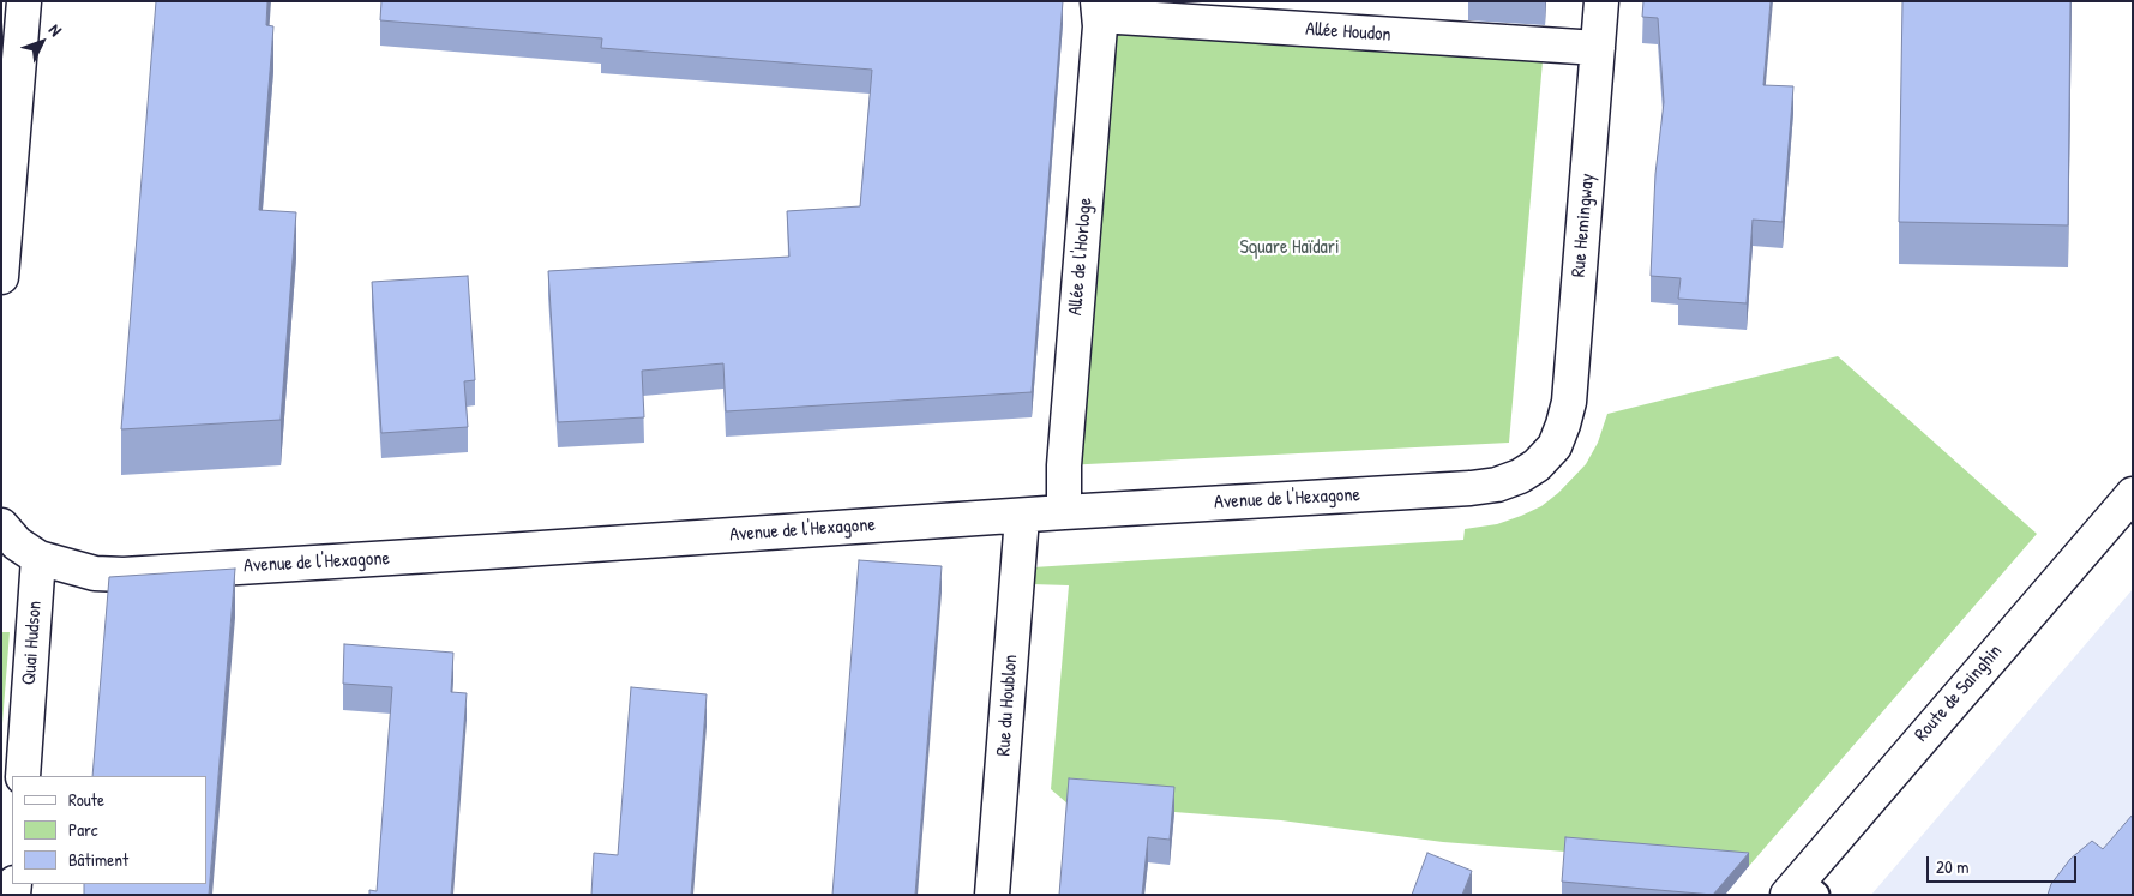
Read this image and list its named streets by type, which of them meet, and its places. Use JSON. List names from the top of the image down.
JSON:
{
  "streets": {
    "street": [
      "Allée Houdon",
      "Rue Hemingway",
      "Allée de l'Horloge",
      "Avenue de l'Hexagone",
      "Quai Hudson",
      "Route de Sainghin",
      "Rue du Houblon"
    ]
  },
  "crossings": [
    ["Allée Houdon", "Rue Hemingway"],
    ["Allée Houdon", "Allée de l'Horloge"],
    ["Rue Hemingway", "Avenue de l'Hexagone"],
    ["Allée de l'Horloge", "Avenue de l'Hexagone"],
    ["Avenue de l'Hexagone", "Quai Hudson"],
    ["Avenue de l'Hexagone", "Rue du Houblon"]
  ],
  "parks": ["Square Haïdari"],
  "legend": ["Route", "Parc", "Bâtiment"],
  "scale_bar": "20 m",
  "north": "top right"
}
